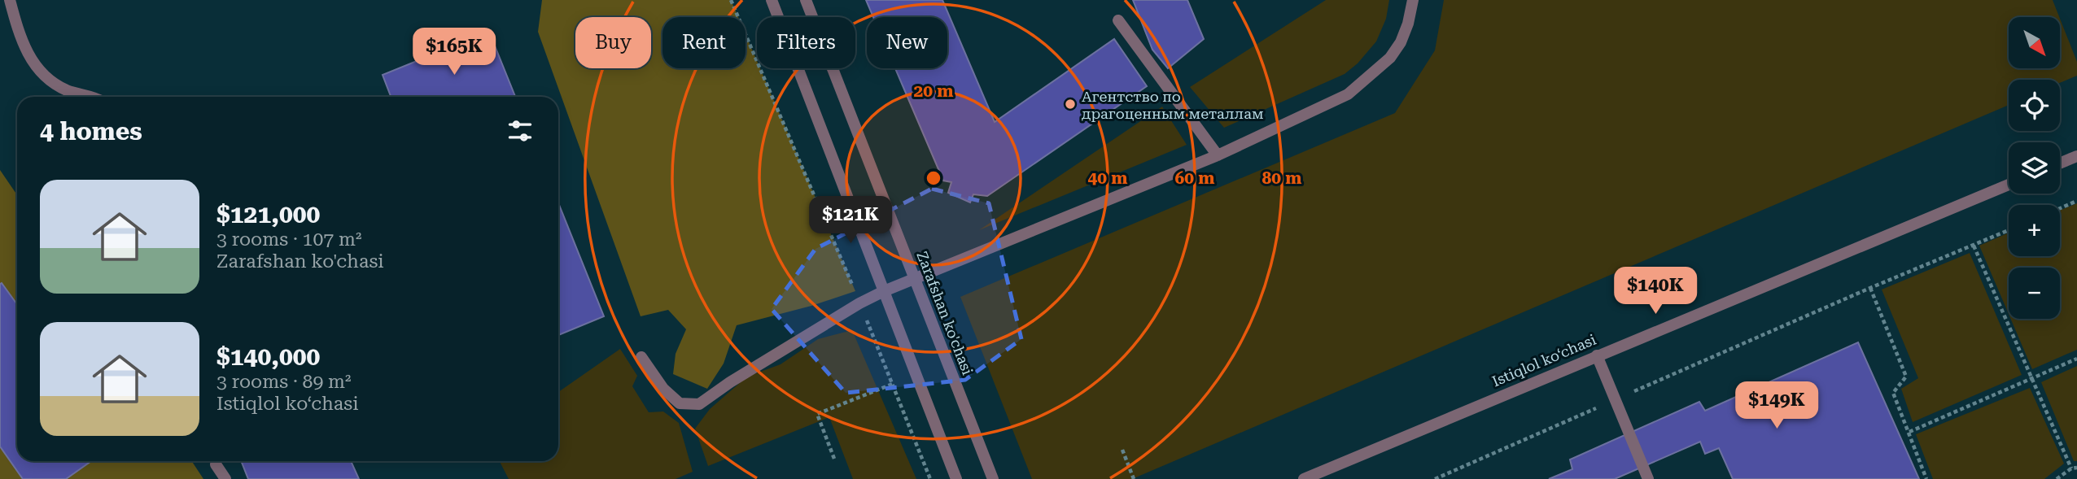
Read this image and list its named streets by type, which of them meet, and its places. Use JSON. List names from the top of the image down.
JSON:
{
  "streets": {
    "street": ["Zarafshan ko'chasi", "Istiqlol ko‘chasi"]
  },
  "places": ["Агентство по драгоценным металлам"],
  "north": "bottom right",
  "page": {
    "map_buttons": ["+", "−"],
    "chip": [
      "Buy",
      "Rent",
      "Filters",
      "New"
    ],
    "price": [
      "$165K",
      "$121K",
      "$140K",
      "$149K"
    ],
    "heading": "4 homes",
    "list": [
      {
        "name": "$121,000",
        "note": "3 rooms · 107 m² · Zarafshan ko'chasi"
      },
      {
        "name": "$140,000",
        "note": "3 rooms · 89 m² · Istiqlol ko‘chasi"
      }
    ]
  },
  "rings": [
    "20 m",
    "40 m",
    "60 m",
    "80 m"
  ]
}
